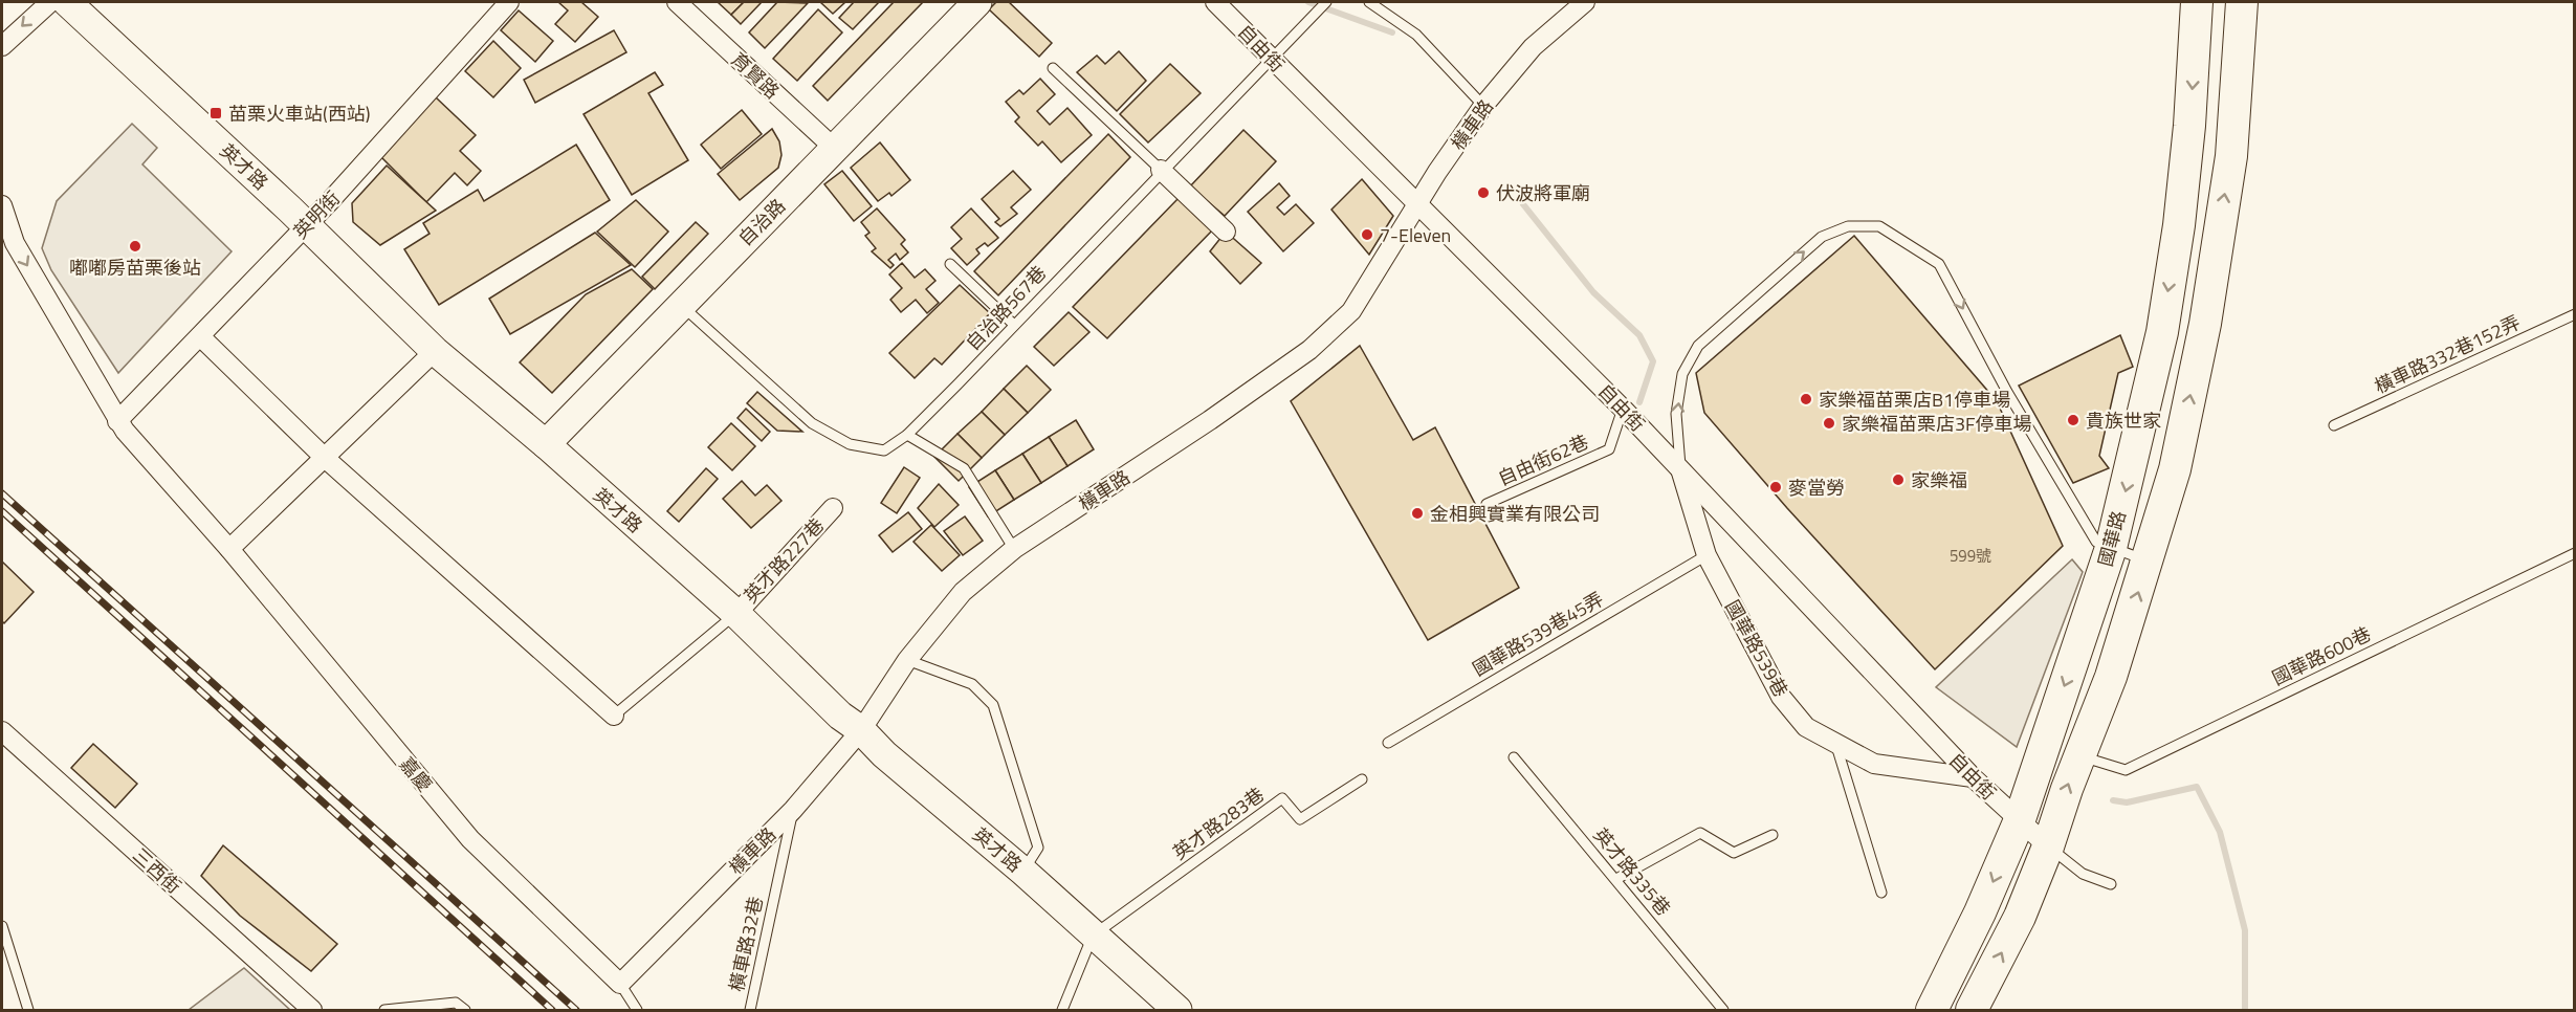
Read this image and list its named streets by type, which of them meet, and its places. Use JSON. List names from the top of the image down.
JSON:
{
  "streets": {
    "main road": ["國華路"],
    "street": [
      "自由街",
      "育賢路",
      "橫車路",
      "英才路",
      "英明街",
      "自治路",
      "英才路227巷",
      "國華路539巷",
      "嘉慶",
      "三西街"
    ],
    "lane": [
      "自治路567巷",
      "橫車路332巷152弄",
      "自由街62巷",
      "國華路539巷45弄",
      "國華路600巷",
      "英才路283巷",
      "英才路335巷",
      "橫車路32巷"
    ]
  },
  "crossings": [
    ["自由街", "橫車路"],
    ["自由街", "自治路567巷"],
    ["自由街", "自由街62巷"],
    ["自由街", "國華路"],
    ["自由街", "國華路539巷"],
    ["育賢路", "自治路"],
    ["橫車路", "英才路"],
    ["橫車路", "嘉慶"],
    ["橫車路", "橫車路32巷"],
    ["英才路", "英明街"],
    ["英才路", "自治路"],
    ["英才路", "英才路227巷"],
    ["英才路", "英才路283巷"],
    ["英明街", "嘉慶"],
    ["自治路", "自治路567巷"],
    ["國華路539巷45弄", "國華路539巷"]
  ],
  "places": {
    "transit": ["苗栗火車站(西站)"],
    "other": [
      "伏波將軍廟",
      "7-Eleven",
      "嘟嘟房苗栗後站",
      "家樂福苗栗店B1停車場",
      "貴族世家",
      "家樂福苗栗店3F停車場",
      "家樂福",
      "麥當勞",
      "金相興實業有限公司"
    ]
  },
  "house_numbers": ["599號"]
}
